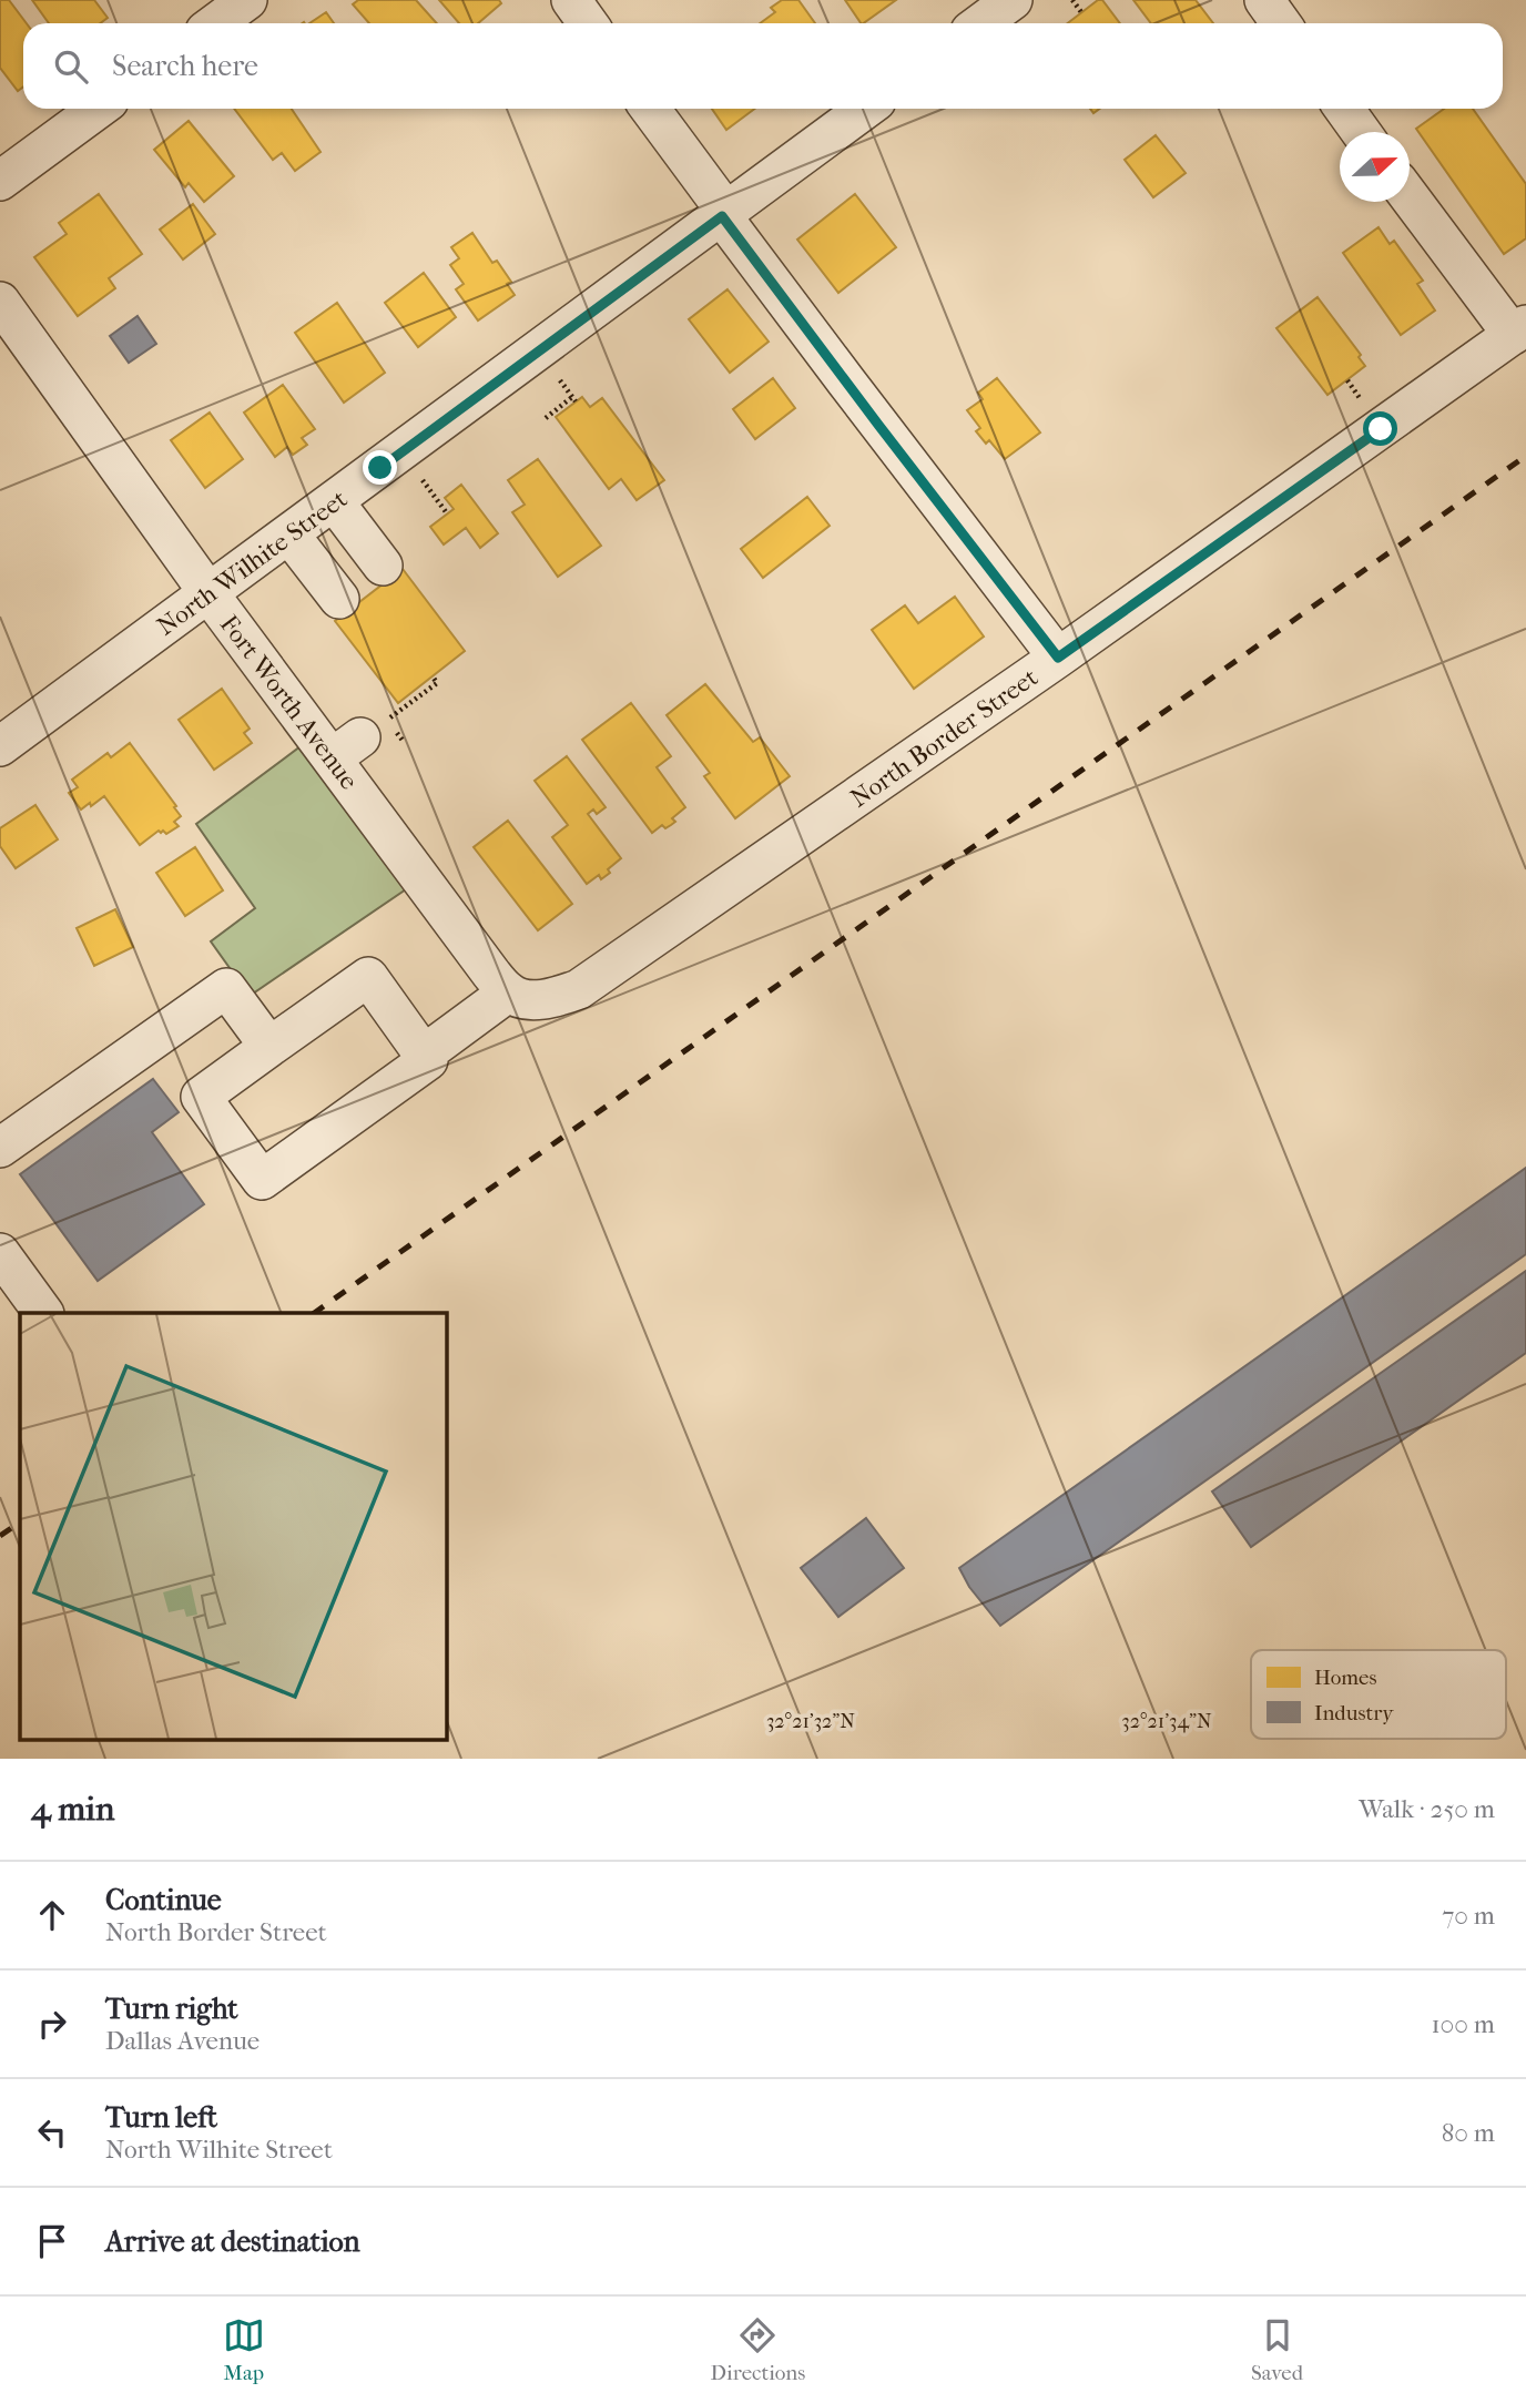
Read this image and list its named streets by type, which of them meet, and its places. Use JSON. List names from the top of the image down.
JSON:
{
  "streets": {
    "street": ["North Wilhite Street", "Fort Worth Avenue", "North Border Street"]
  },
  "crossings": [
    ["North Wilhite Street", "Fort Worth Avenue"],
    ["Fort Worth Avenue", "North Border Street"]
  ],
  "legend": ["Homes", "Industry"],
  "north": "right",
  "page": {
    "search": "Search here",
    "heading": ["4 min", "Walk · 250 m"],
    "list": [
      ["Continue", "North Border Street", "70 m"],
      ["Turn right", "Dallas Avenue", "100 m"],
      ["Turn left", "North Wilhite Street", "80 m"],
      "Arrive at destination"
    ],
    "nav": ["Map", "Directions", "Saved"]
  },
  "coordinates": ["32°21'32\"N", "32°21'34\"N"]
}
